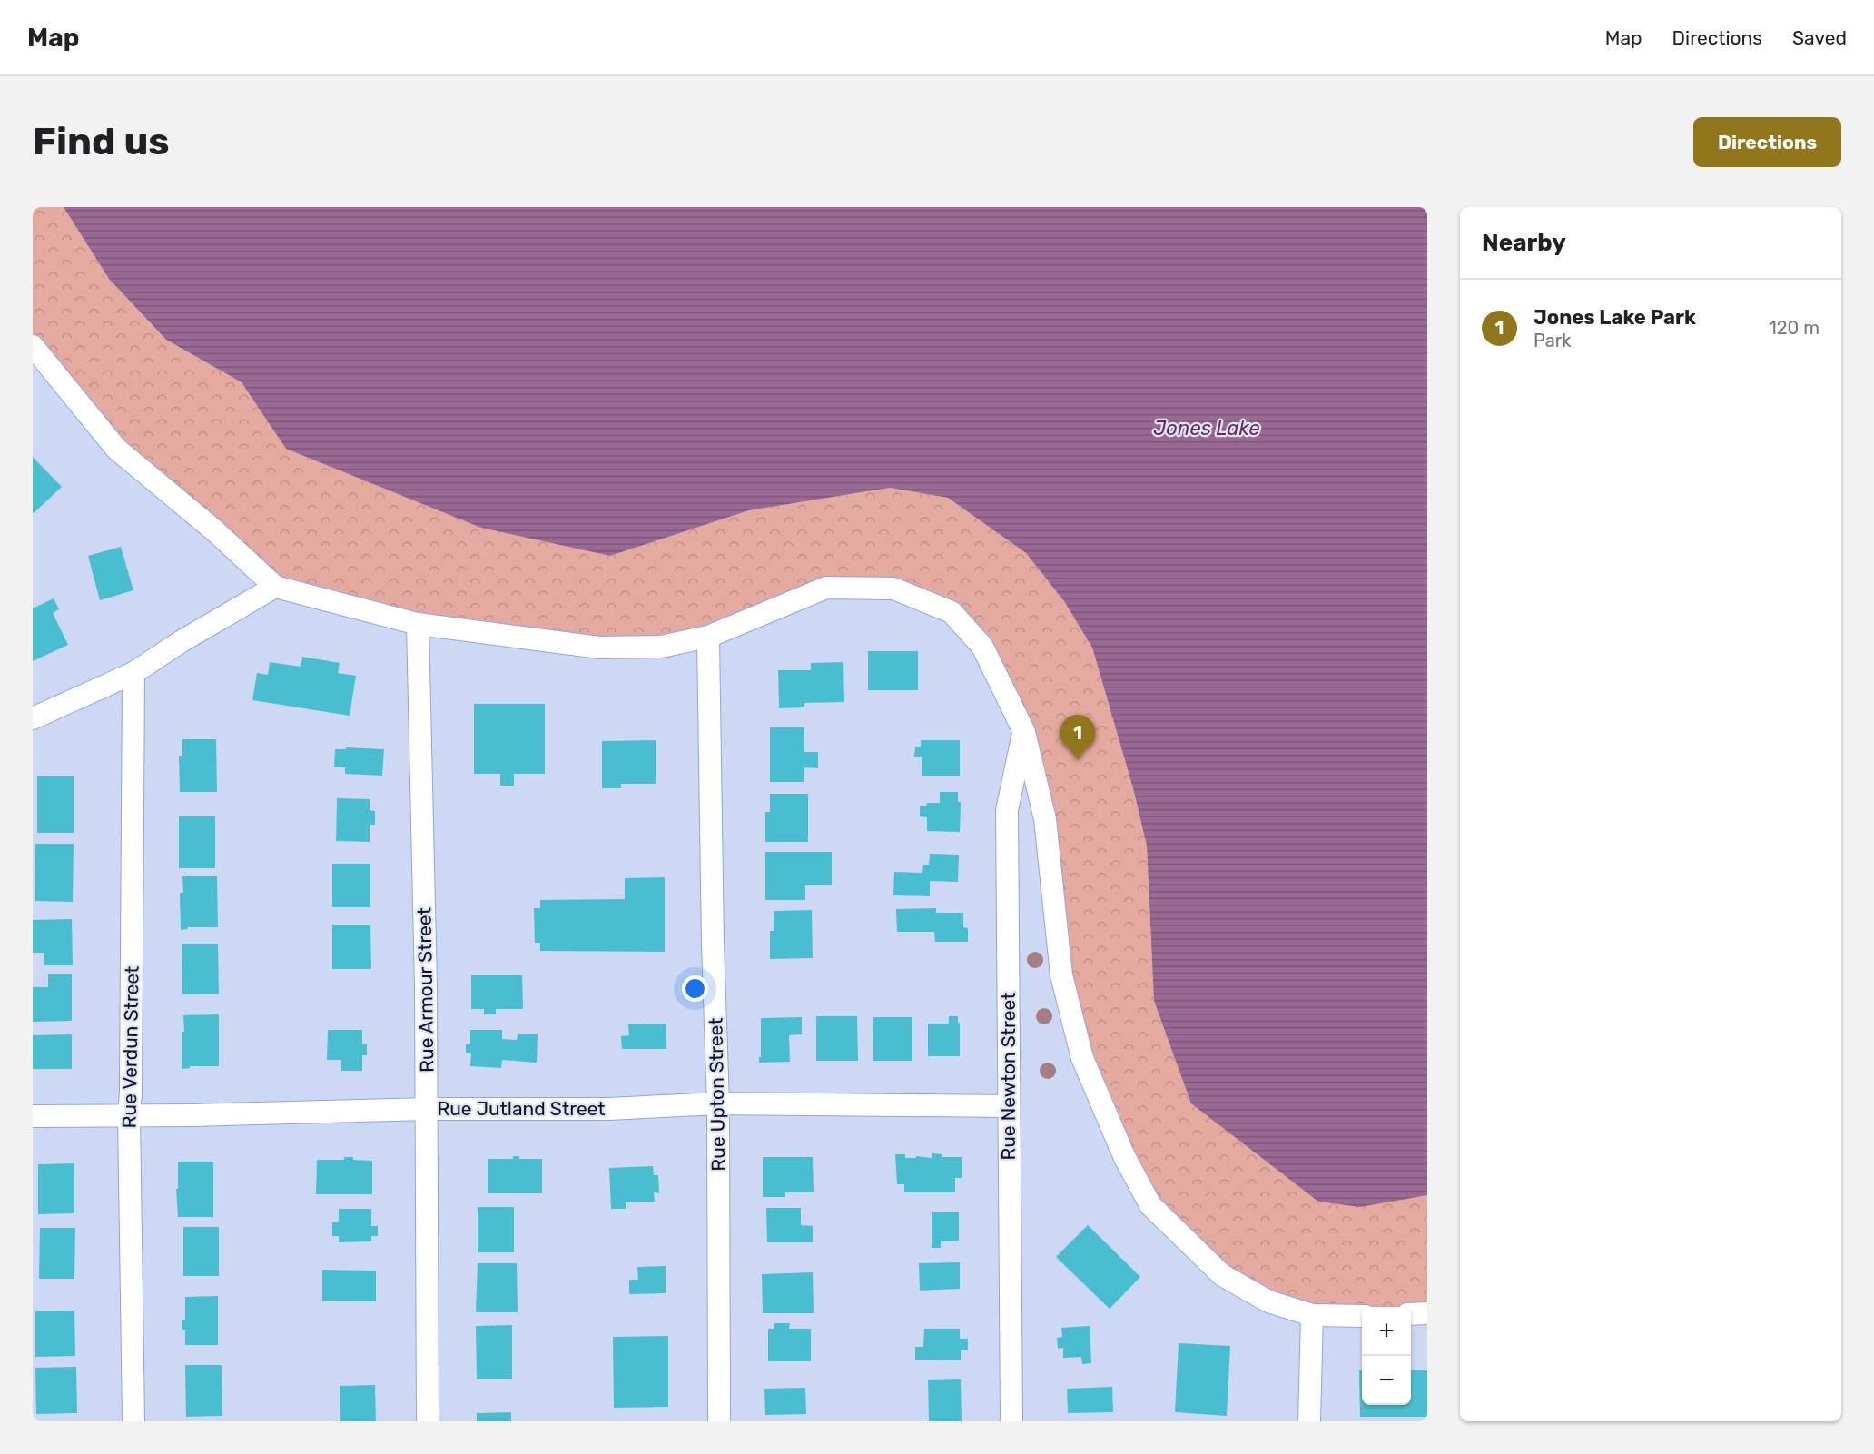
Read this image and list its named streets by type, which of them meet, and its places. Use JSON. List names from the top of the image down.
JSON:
{
  "streets": {
    "street": [
      "Rue Armour Street",
      "Rue Verdun Street",
      "Rue Newton Street",
      "Rue Upton Street",
      "Rue Jutland Street"
    ]
  },
  "crossings": [
    ["Rue Armour Street", "Rue Jutland Street"],
    ["Rue Verdun Street", "Rue Jutland Street"],
    ["Rue Newton Street", "Rue Jutland Street"],
    ["Rue Upton Street", "Rue Jutland Street"]
  ],
  "water": ["Jones Lake"],
  "page": {
    "header": "Map",
    "nav": ["Map", "Directions", "Saved"],
    "buttons": "Directions",
    "title": "Find us",
    "heading": "Nearby",
    "list": [
      {
        "mark": "1",
        "name": "Jones Lake Park",
        "note": "Park",
        "value": "120 m"
      }
    ],
    "pins": "1",
    "map_buttons": ["+", "−"]
  }
}
